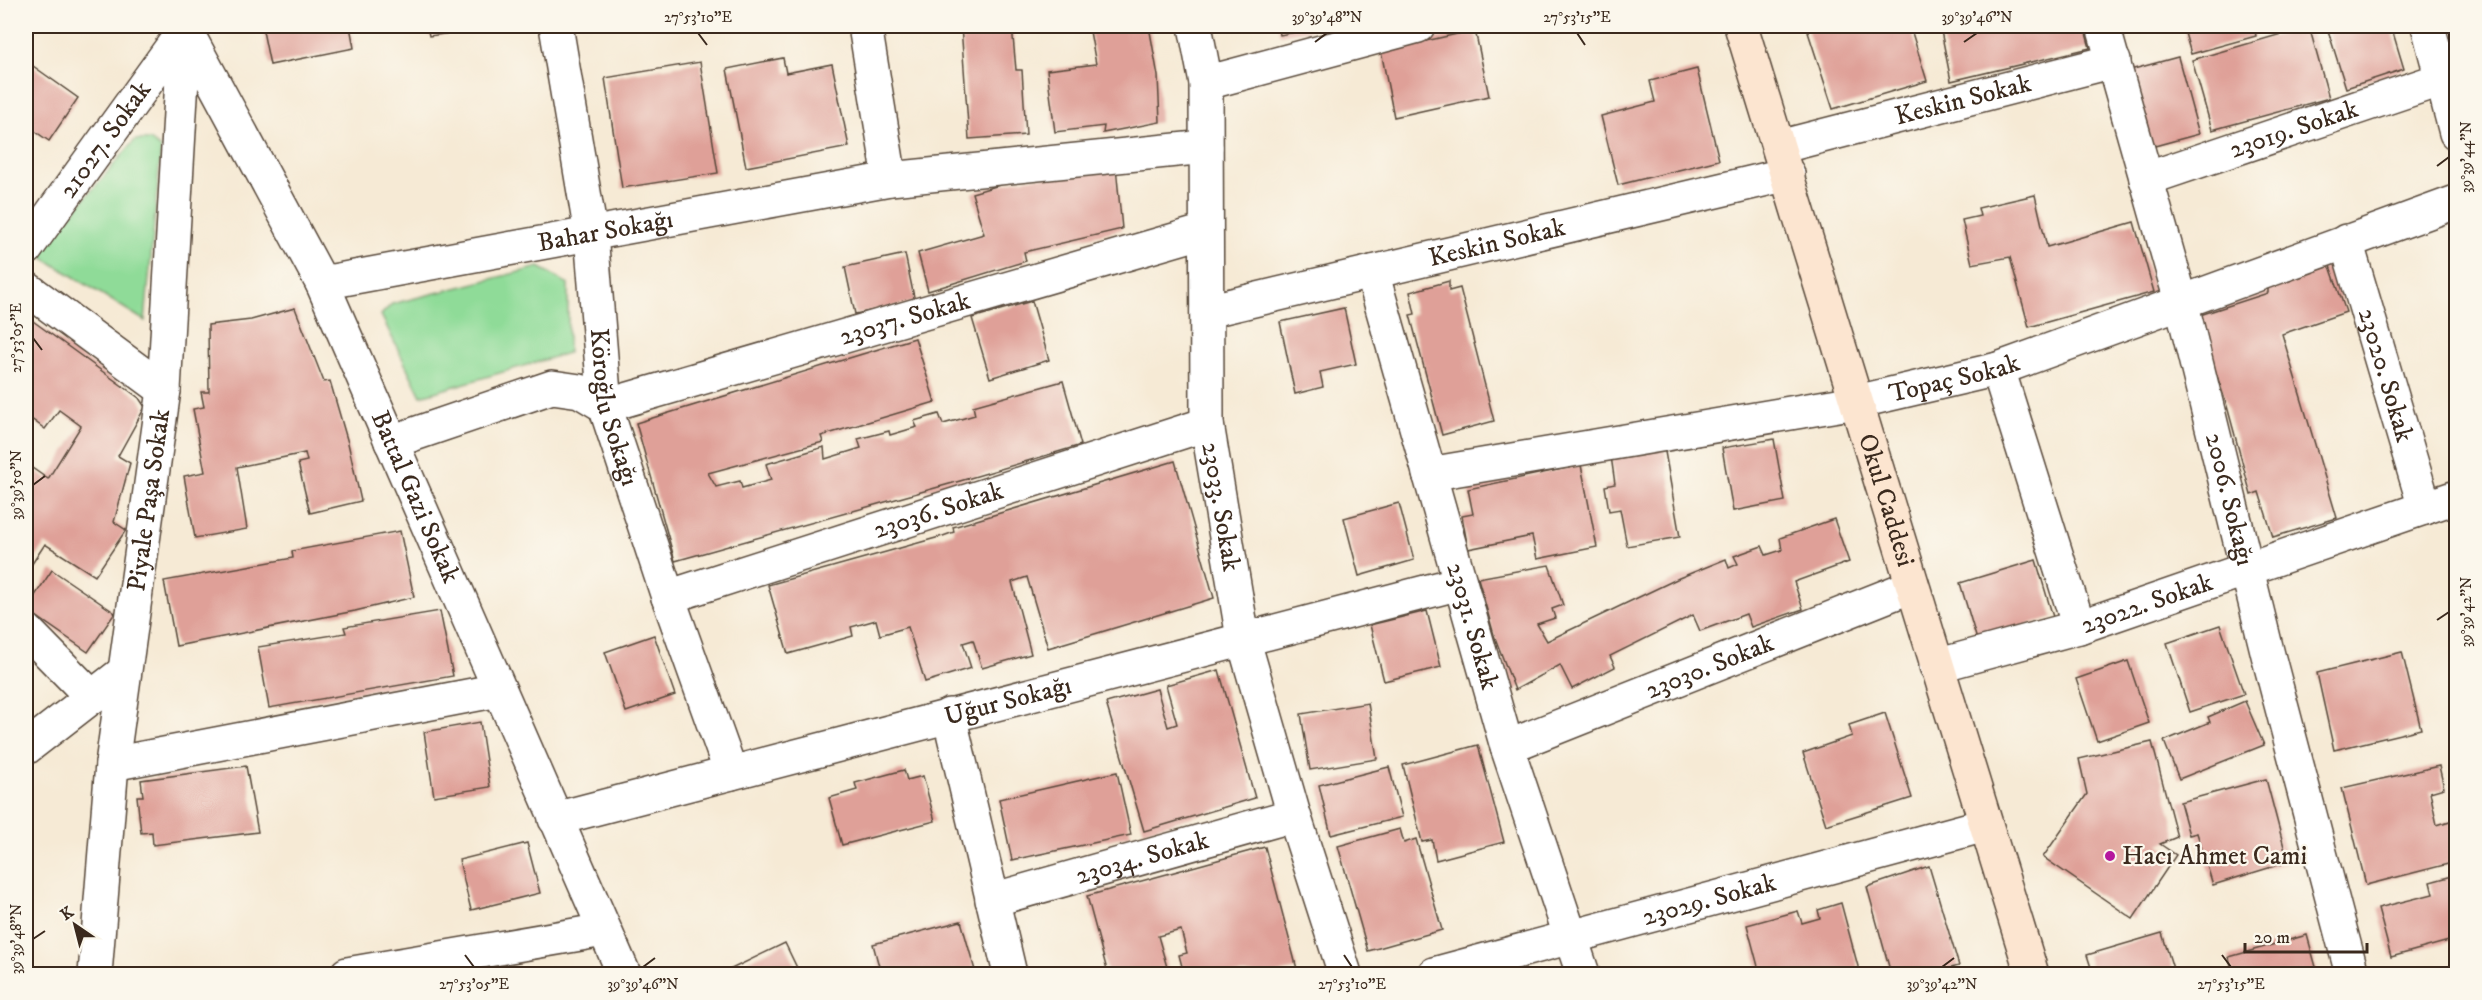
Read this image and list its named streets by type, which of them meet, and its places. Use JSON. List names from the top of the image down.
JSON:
{
  "streets": {
    "main road": ["Okul Caddesi"],
    "street": [
      "Keskin Sokak",
      "23019. Sokak",
      "21027. Sokak",
      "Bahar Sokağı",
      "23037. Sokak",
      "23020. Sokak",
      "Topaç Sokak",
      "Köroğlu Sokağı",
      "Battal Gazi Sokak",
      "2006. Sokağı",
      "Piyale Paşa Sokak",
      "23033. Sokak",
      "23036. Sokak",
      "23022. Sokak",
      "23031. Sokak",
      "23030. Sokak",
      "Uğur Sokağı",
      "23034. Sokak",
      "23029. Sokak"
    ]
  },
  "crossings": [
    ["Keskin Sokak", "Okul Caddesi"],
    ["Keskin Sokak", "2006. Sokağı"],
    ["Keskin Sokak", "23033. Sokak"],
    ["Keskin Sokak", "23031. Sokak"],
    ["23019. Sokak", "2006. Sokağı"],
    ["21027. Sokak", "Battal Gazi Sokak"],
    ["21027. Sokak", "Piyale Paşa Sokak"],
    ["Bahar Sokağı", "Köroğlu Sokağı"],
    ["Bahar Sokağı", "Battal Gazi Sokak"],
    ["Bahar Sokağı", "23033. Sokak"],
    ["23037. Sokak", "Köroğlu Sokağı"],
    ["23037. Sokak", "23033. Sokak"],
    ["23020. Sokak", "Topaç Sokak"],
    ["23020. Sokak", "23022. Sokak"],
    ["Topaç Sokak", "Okul Caddesi"],
    ["Topaç Sokak", "2006. Sokağı"],
    ["Topaç Sokak", "23031. Sokak"],
    ["Köroğlu Sokağı", "23036. Sokak"],
    ["Köroğlu Sokağı", "Uğur Sokağı"],
    ["Battal Gazi Sokak", "Piyale Paşa Sokak"],
    ["Battal Gazi Sokak", "Uğur Sokağı"],
    ["Okul Caddesi", "23022. Sokak"],
    ["Okul Caddesi", "23030. Sokak"],
    ["Okul Caddesi", "23029. Sokak"],
    ["2006. Sokağı", "23022. Sokak"],
    ["23033. Sokak", "23036. Sokak"],
    ["23033. Sokak", "Uğur Sokağı"],
    ["23033. Sokak", "23034. Sokak"],
    ["23031. Sokak", "23030. Sokak"],
    ["23031. Sokak", "Uğur Sokağı"],
    ["23031. Sokak", "23029. Sokak"]
  ],
  "places": ["Hacı Ahmet Cami"],
  "scale_bar": "20 m",
  "north": "top left",
  "coordinates": [
    "27°53'10\"E",
    "39°39'48\"N",
    "27°53'15\"E",
    "39°39'46\"N",
    "39°39'44\"N",
    "27°53'05\"E",
    "39°39'50\"N",
    "39°39'42\"N"
  ]
}
